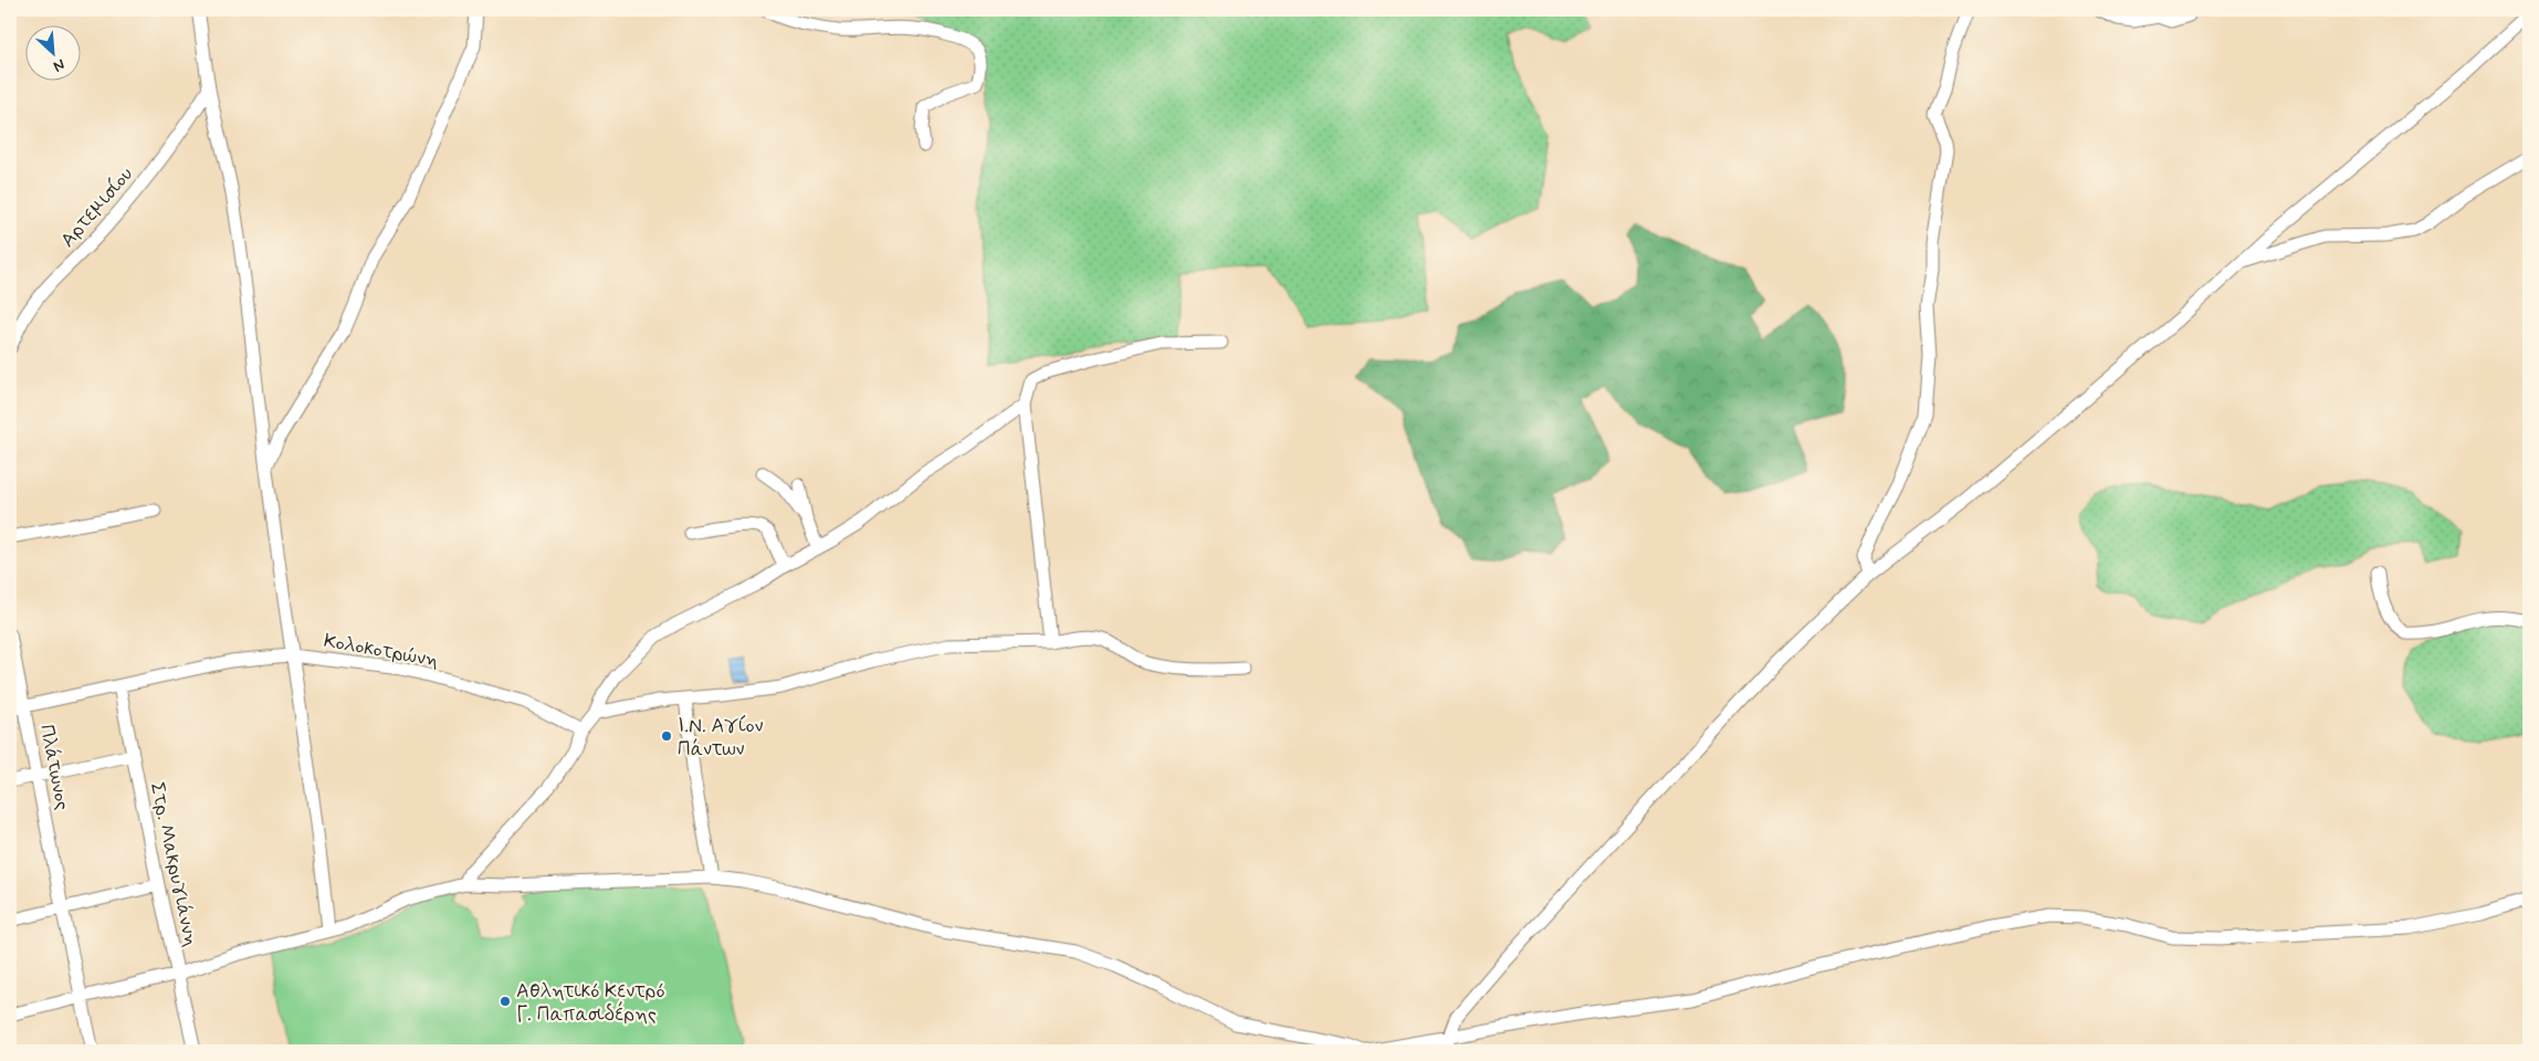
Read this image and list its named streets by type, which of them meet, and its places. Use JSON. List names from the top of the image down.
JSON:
{
  "streets": {
    "street": [
      "Αρτεμισίου",
      "Κολοκοτρώνη",
      "Πλάτωνος",
      "Στρ. Μακρυγιάννη"
    ]
  },
  "crossings": [
    ["Κολοκοτρώνη", "Πλάτωνος"],
    ["Κολοκοτρώνη", "Στρ. Μακρυγιάννη"]
  ],
  "places": ["Ι.Ν. Αγίον Πάντων", "Αθλητικό Κεντρό Γ. Παπασιδέρης"],
  "north": "bottom right"
}
